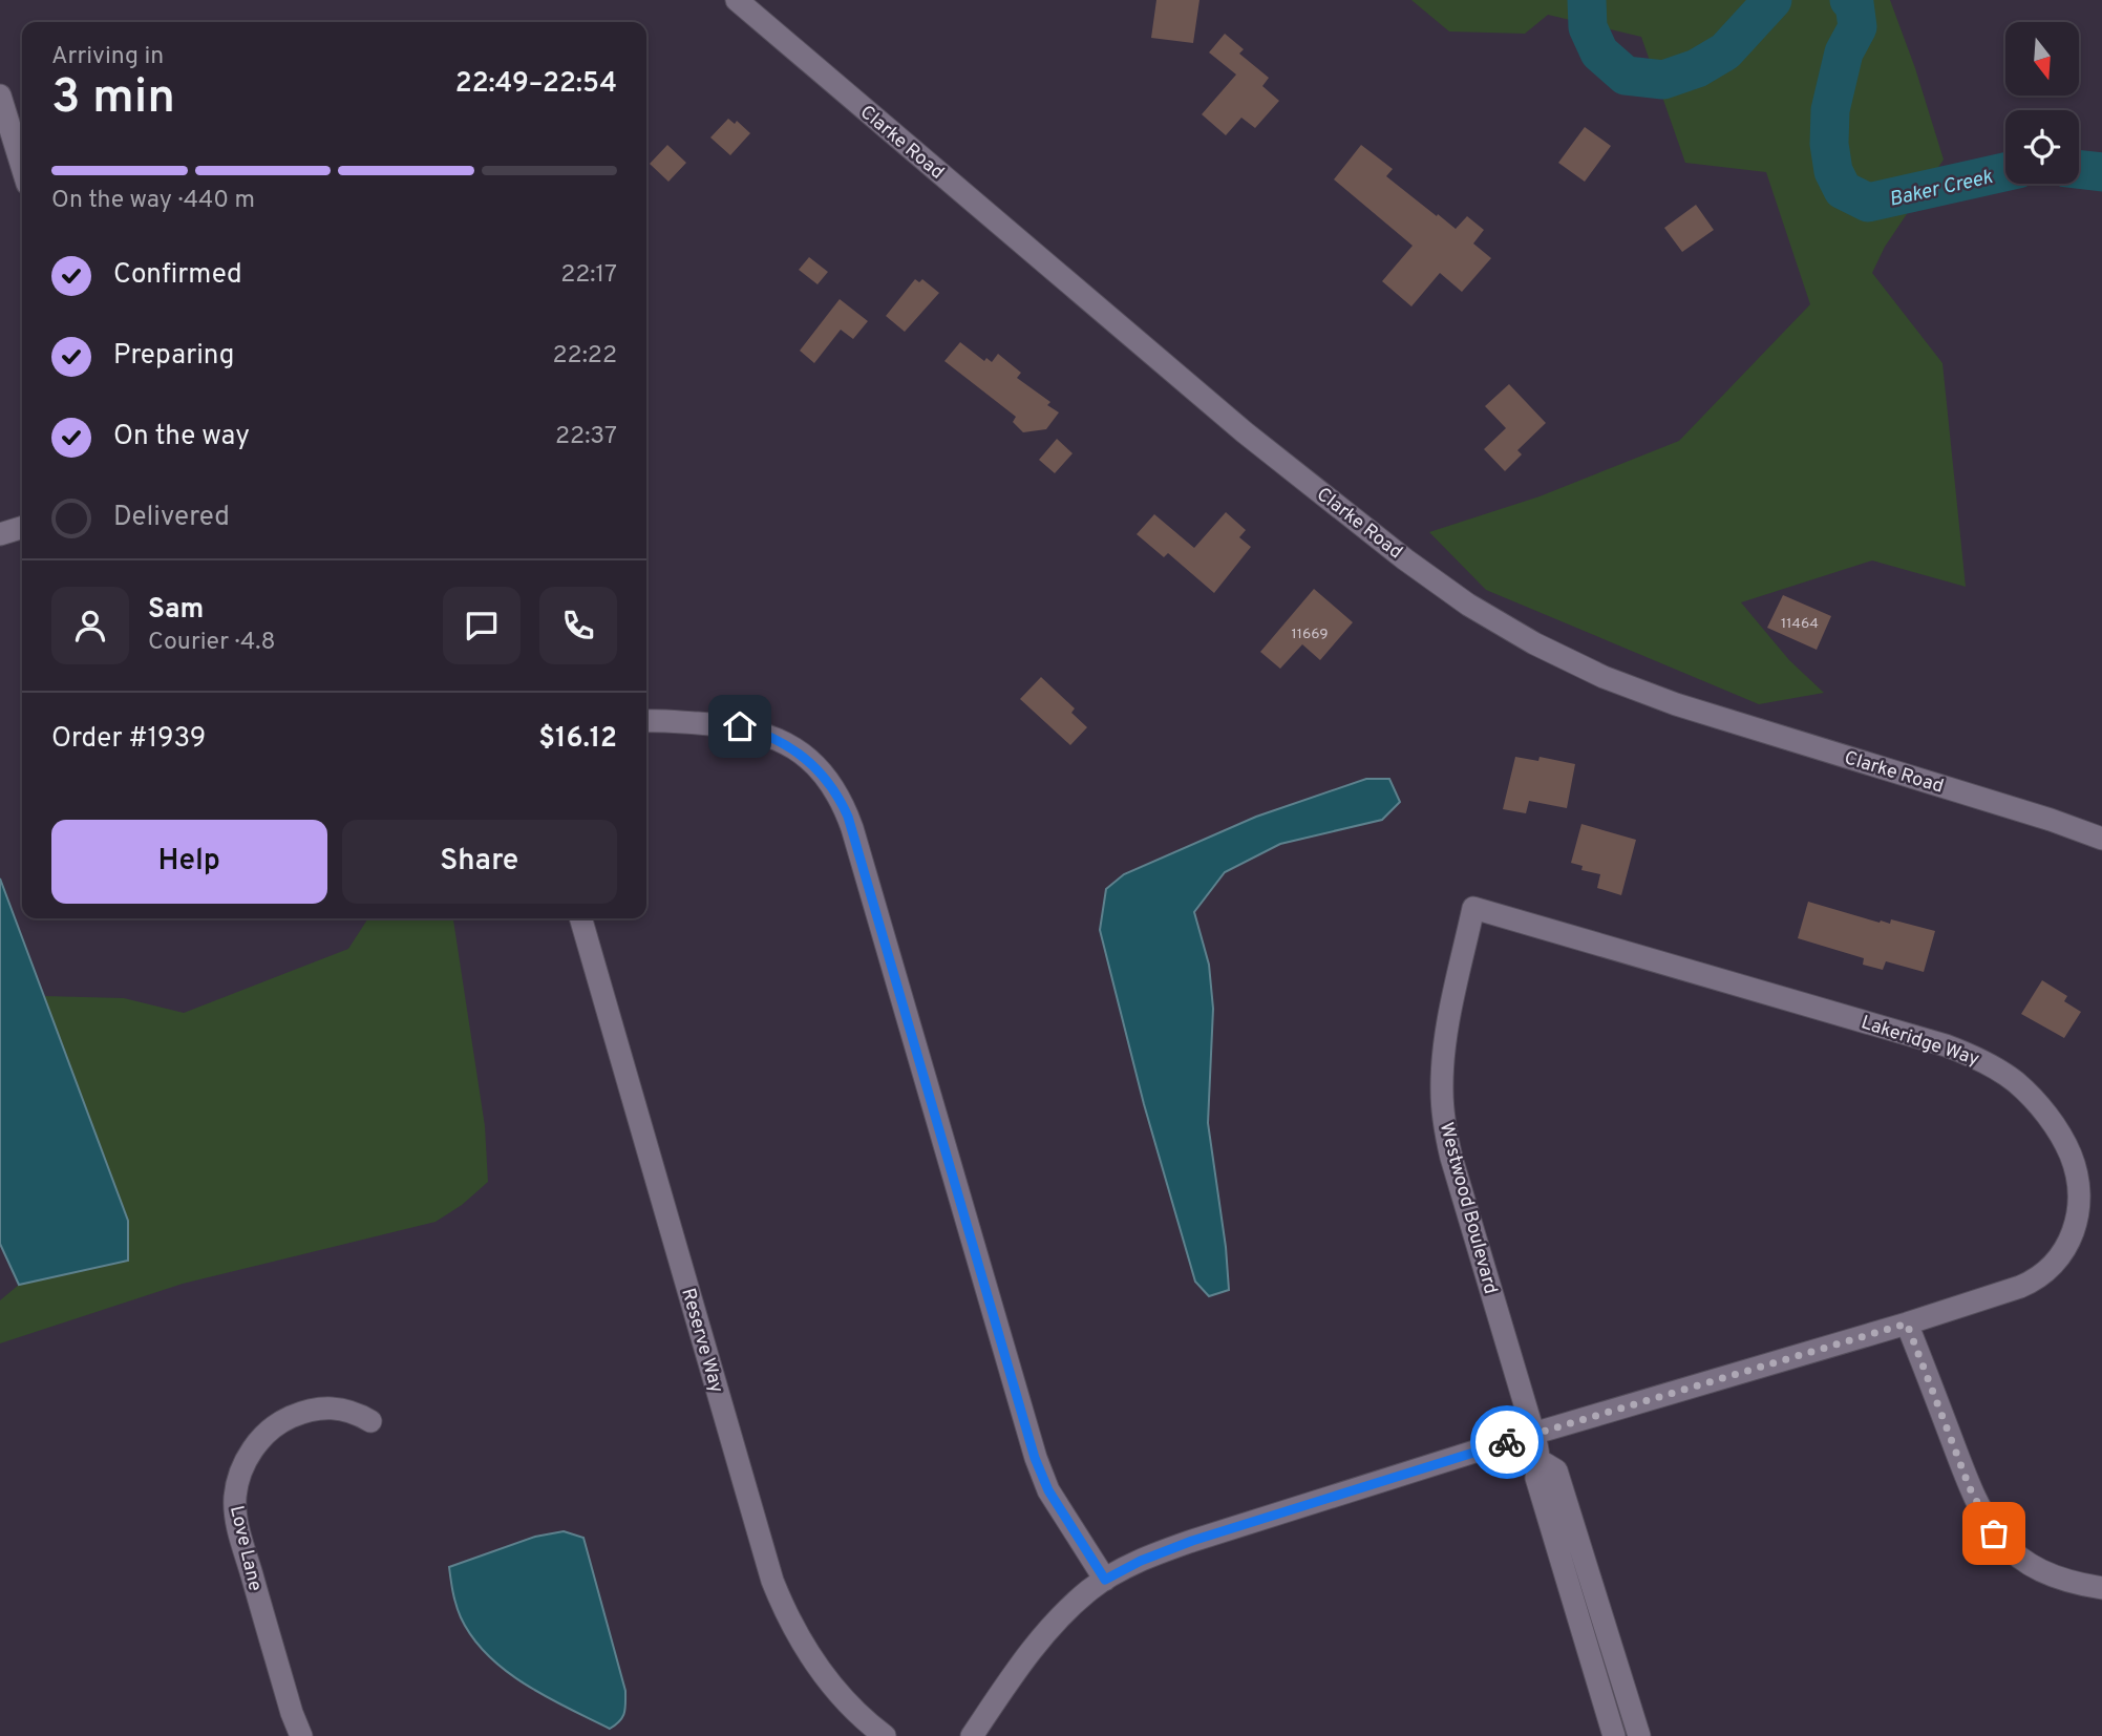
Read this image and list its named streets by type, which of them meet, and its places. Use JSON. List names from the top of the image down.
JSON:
{
  "streets": {
    "street": [
      "Clarke Road",
      "Lakeridge Way",
      "Westwood Boulevard",
      "Reserve Way",
      "Love Lane"
    ]
  },
  "crossings": [
    ["Lakeridge Way", "Westwood Boulevard"]
  ],
  "water": ["Baker Creek"],
  "house_numbers": ["11464", "11669"],
  "north": "bottom",
  "page": {
    "heading": ["3 min", "Arriving in", "22:49–22:54"],
    "panel": [
      "Sam",
      "Courier · 4.8",
      "Order #1939",
      "$16.12"
    ],
    "bar": "On the way · 440 m",
    "list": [
      ["Confirmed", "22:17"],
      ["Preparing", "22:22"],
      ["On the way", "22:37"],
      "Delivered"
    ],
    "buttons": ["Help", "Share"]
  }
}
